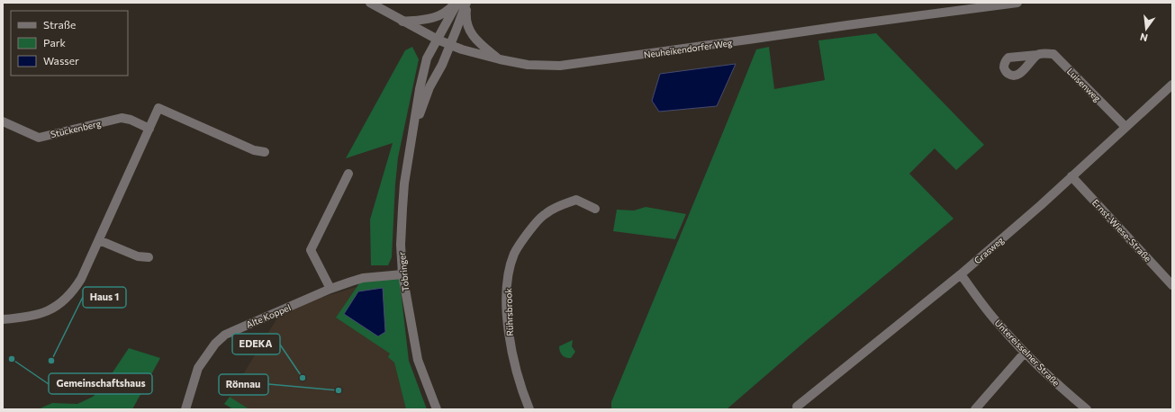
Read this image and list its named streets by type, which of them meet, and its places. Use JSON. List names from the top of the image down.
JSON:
{
  "streets": {
    "street": [
      "Neuheikendorfer Weg",
      "Luisenweg",
      "Stückenberg",
      "Ernst-Wiese-Straße",
      "Grasweg",
      "Tobringer",
      "Rührsbrook",
      "Alte Koppel",
      "Untereisselner Straße"
    ]
  },
  "crossings": [
    ["Neuheikendorfer Weg", "Tobringer"],
    ["Luisenweg", "Grasweg"],
    ["Ernst-Wiese-Straße", "Grasweg"],
    ["Grasweg", "Untereisselner Straße"],
    ["Tobringer", "Alte Koppel"]
  ],
  "places": [
    "Gemeinschaftshaus",
    "Haus 1",
    "EDEKA",
    "Rönnau"
  ],
  "legend": ["Straße", "Park", "Wasser"],
  "north": "bottom"
}
